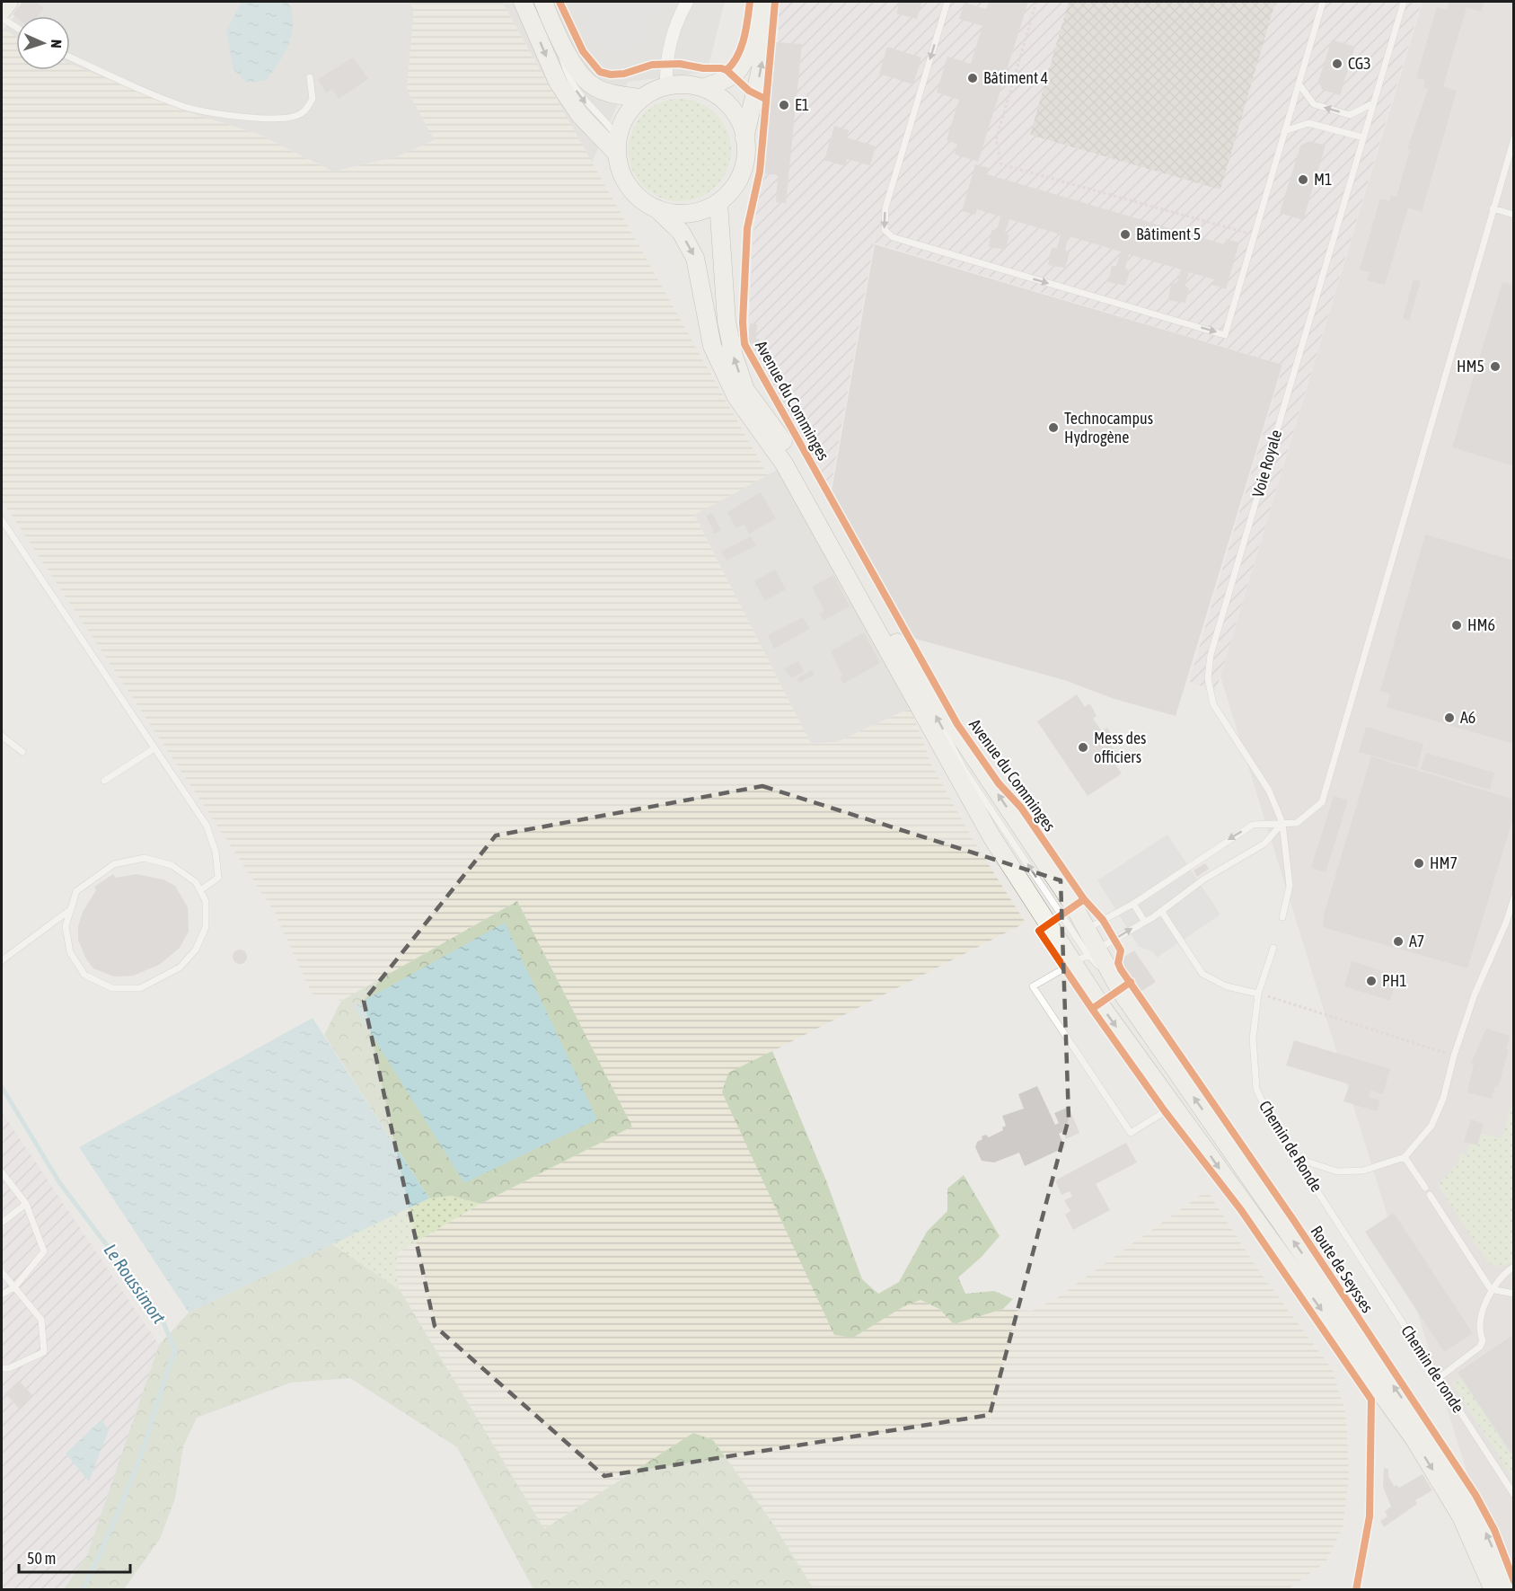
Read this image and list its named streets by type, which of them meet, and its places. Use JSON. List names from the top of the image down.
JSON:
{
  "streets": {
    "main road": ["Avenue du Comminges", "Route de Seysses"],
    "lane": ["Voie Royale", "Chemin de Ronde", "Chemin de ronde"]
  },
  "crossings": [
    ["Avenue du Comminges", "Route de Seysses"],
    ["Chemin de Ronde", "Chemin de ronde"]
  ],
  "water": ["Le Roussimort"],
  "places": [
    "CG3",
    "Bâtiment 4",
    "E1",
    "M1",
    "Bâtiment 5",
    "HM5",
    "Technocampus Hydrogène",
    "HM6",
    "A6",
    "Mess des officiers",
    "HM7",
    "A7",
    "PH1"
  ],
  "scale_bar": "50 m",
  "north": "right"
}
